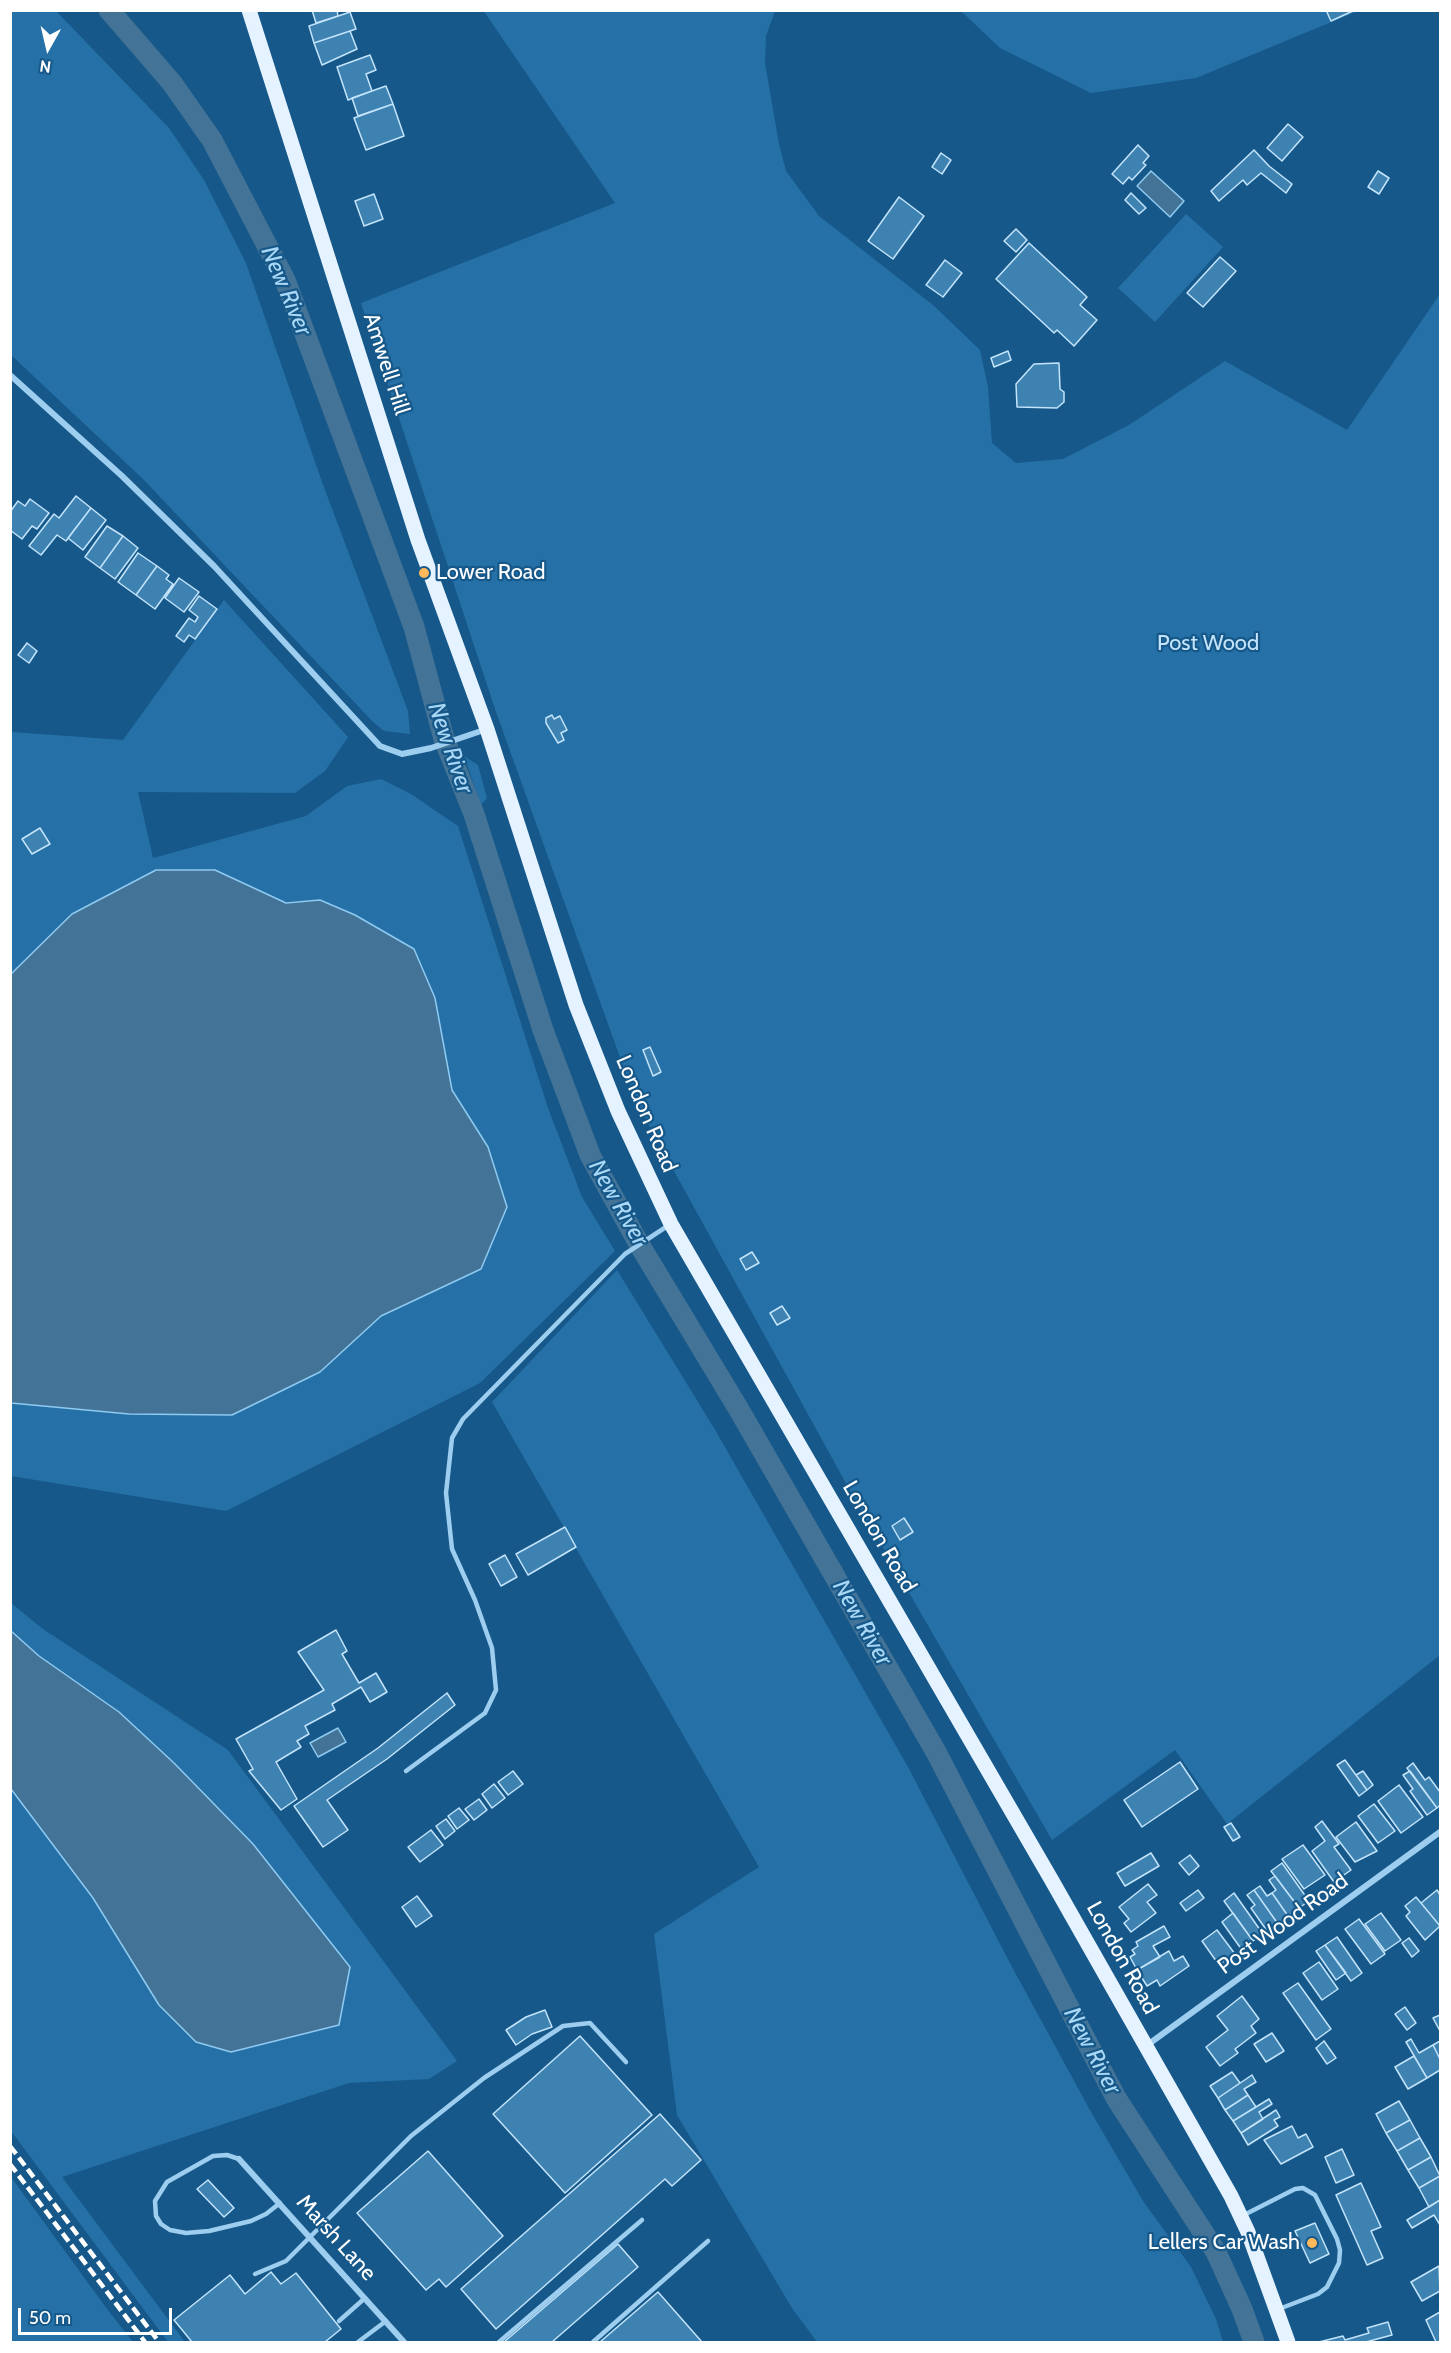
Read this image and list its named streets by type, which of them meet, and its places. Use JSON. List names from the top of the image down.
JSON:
{
  "streets": {
    "main road": ["Amwell Hill", "London Road"],
    "street": ["Post Wood Road", "Marsh Lane"]
  },
  "crossings": [
    ["Amwell Hill", "London Road"],
    ["London Road", "Post Wood Road"]
  ],
  "water": ["New River"],
  "parks": ["Post Wood"],
  "places": ["Lower Road", "Lellers Car Wash"],
  "scale_bar": "50 m",
  "north": "bottom"
}
